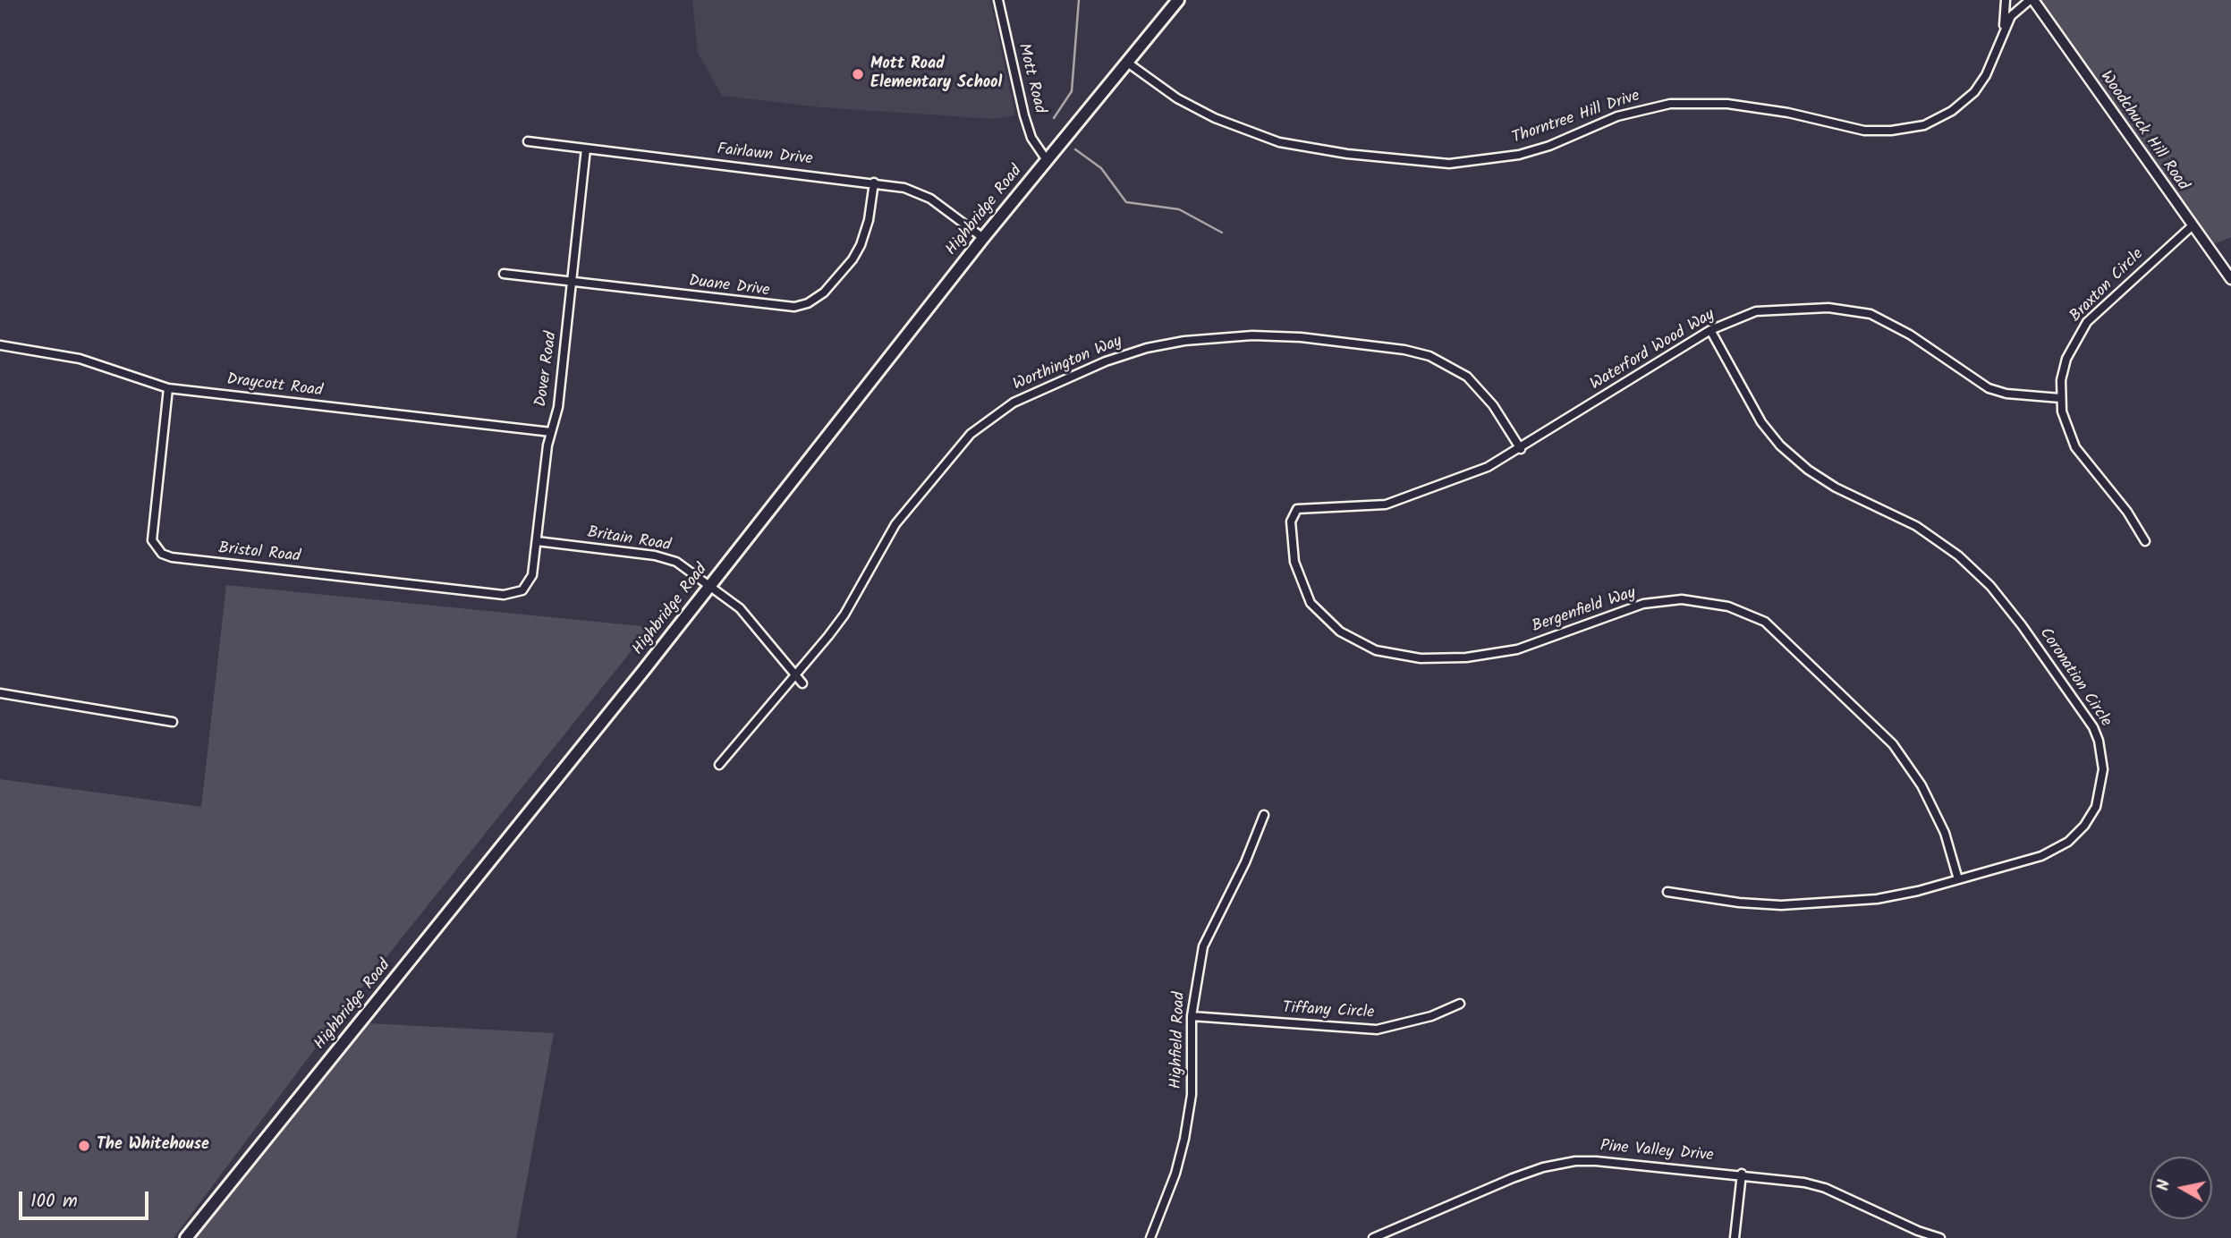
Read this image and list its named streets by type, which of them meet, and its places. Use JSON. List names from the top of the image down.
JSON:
{
  "streets": {
    "highway": ["Highbridge Road"],
    "street": [
      "Mott Road",
      "Thorntree Hill Drive",
      "Woodchuck Hill Road",
      "Fairlawn Drive",
      "Braxton Circle",
      "Duane Drive",
      "Waterford Wood Way",
      "Worthington Way",
      "Dover Road",
      "Draycott Road",
      "Britain Road",
      "Bristol Road",
      "Bergenfield Way",
      "Coronation Circle",
      "Tiffany Circle",
      "Highfield Road",
      "Pine Valley Drive"
    ]
  },
  "crossings": [
    ["Mott Road", "Highbridge Road"],
    ["Thorntree Hill Drive", "Woodchuck Hill Road"],
    ["Thorntree Hill Drive", "Highbridge Road"],
    ["Woodchuck Hill Road", "Braxton Circle"],
    ["Fairlawn Drive", "Highbridge Road"],
    ["Fairlawn Drive", "Duane Drive"],
    ["Fairlawn Drive", "Dover Road"],
    ["Highbridge Road", "Britain Road"],
    ["Braxton Circle", "Waterford Wood Way"],
    ["Duane Drive", "Dover Road"],
    ["Waterford Wood Way", "Worthington Way"],
    ["Waterford Wood Way", "Bergenfield Way"],
    ["Waterford Wood Way", "Coronation Circle"],
    ["Dover Road", "Draycott Road"],
    ["Dover Road", "Britain Road"],
    ["Dover Road", "Bristol Road"],
    ["Draycott Road", "Bristol Road"],
    ["Bergenfield Way", "Coronation Circle"],
    ["Tiffany Circle", "Highfield Road"]
  ],
  "places": ["Mott Road Elementary School", "The Whitehouse"],
  "scale_bar": "100 m",
  "north": "left"
}
